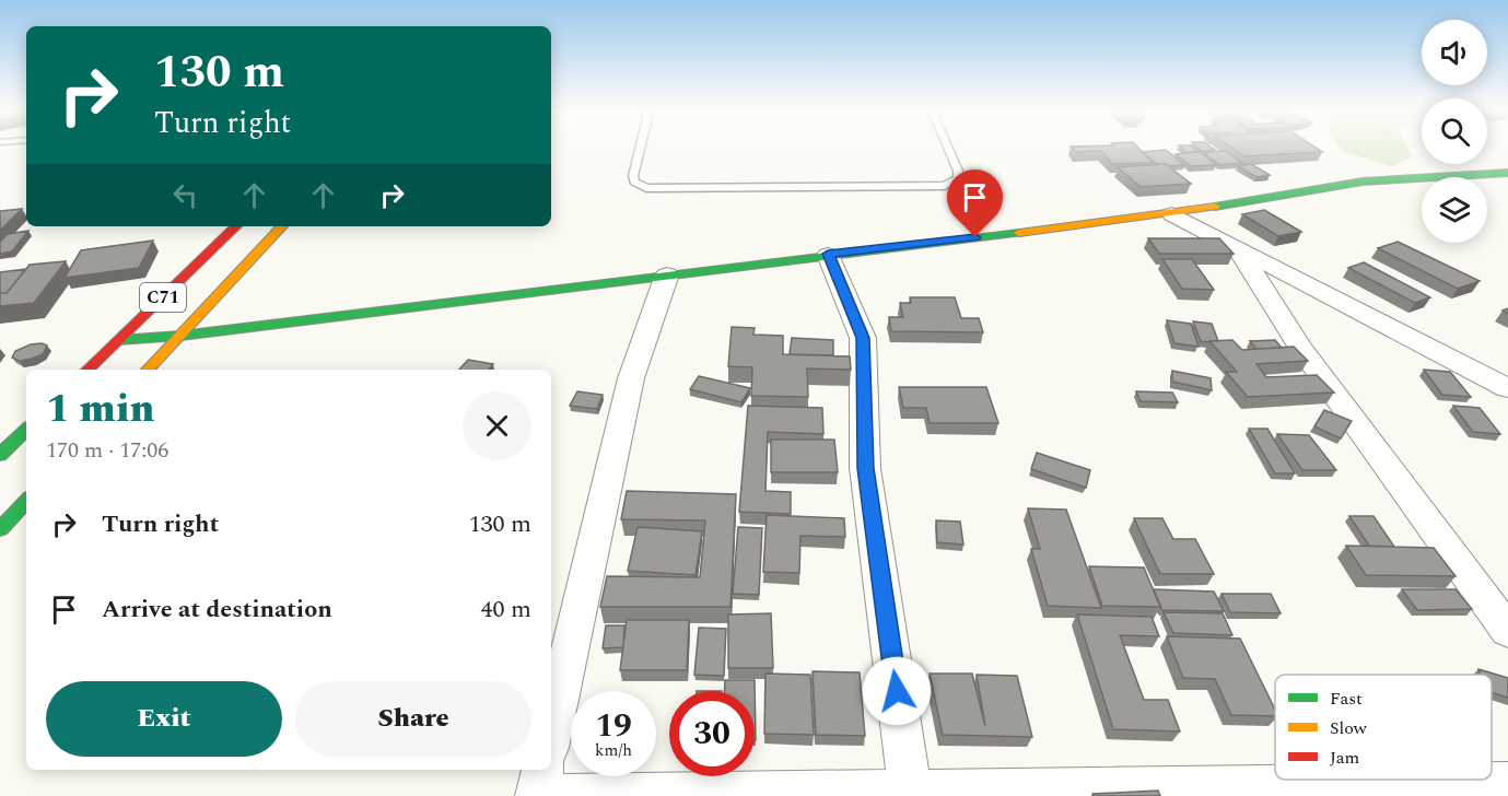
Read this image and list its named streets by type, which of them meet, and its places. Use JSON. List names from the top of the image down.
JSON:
{
  "streets": {
    "main road": ["C71"]
  },
  "legend": ["Fast", "Slow", "Jam"],
  "page": {
    "turn": ["130 m", "Turn right"],
    "heading": ["1 min", "170 m · 17:06"],
    "list": [
      {
        "name": "Turn right",
        "value": "130 m"
      },
      {
        "name": "Arrive at destination",
        "value": "40 m"
      }
    ],
    "buttons": ["Exit", "Share"],
    "speed": "19 km/h",
    "limit": "30"
  }
}
